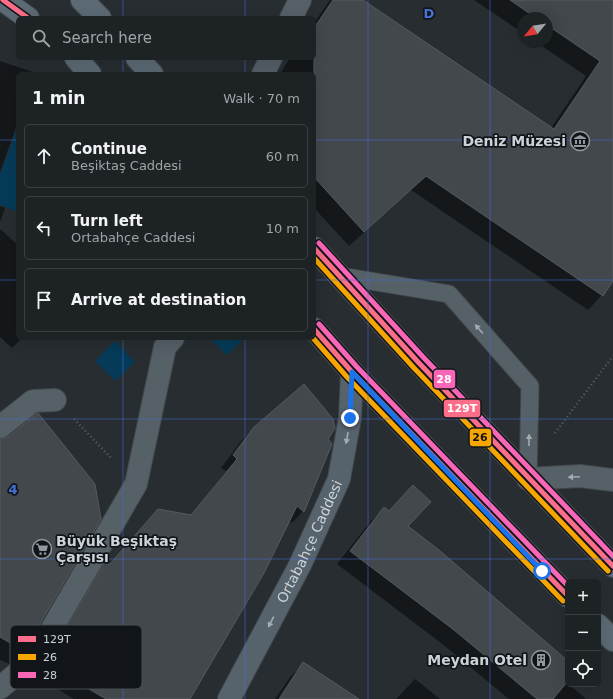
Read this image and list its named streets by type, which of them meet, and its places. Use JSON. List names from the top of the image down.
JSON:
{
  "streets": {
    "street": ["Ortabahçe Caddesi"]
  },
  "places": {
    "museum": ["Deniz Müzesi"],
    "supermarket": ["Büyük Beşiktaş Çarşısı"],
    "building": ["Meydan Otel"]
  },
  "lines": ["transit line 129T", "transit line 28", "transit line 26"],
  "legend": ["129T", "26", "28"],
  "north": "bottom left",
  "page": {
    "search": "Search here",
    "heading": ["1 min", "Walk · 70 m"],
    "list": [
      ["Continue", "Beşiktaş Caddesi", "60 m"],
      ["Turn left", "Ortabahçe Caddesi", "10 m"],
      "Arrive at destination"
    ],
    "map_buttons": ["+", "−"]
  },
  "grid": {
    "columns": ["D"],
    "rows": ["4"]
  }
}
